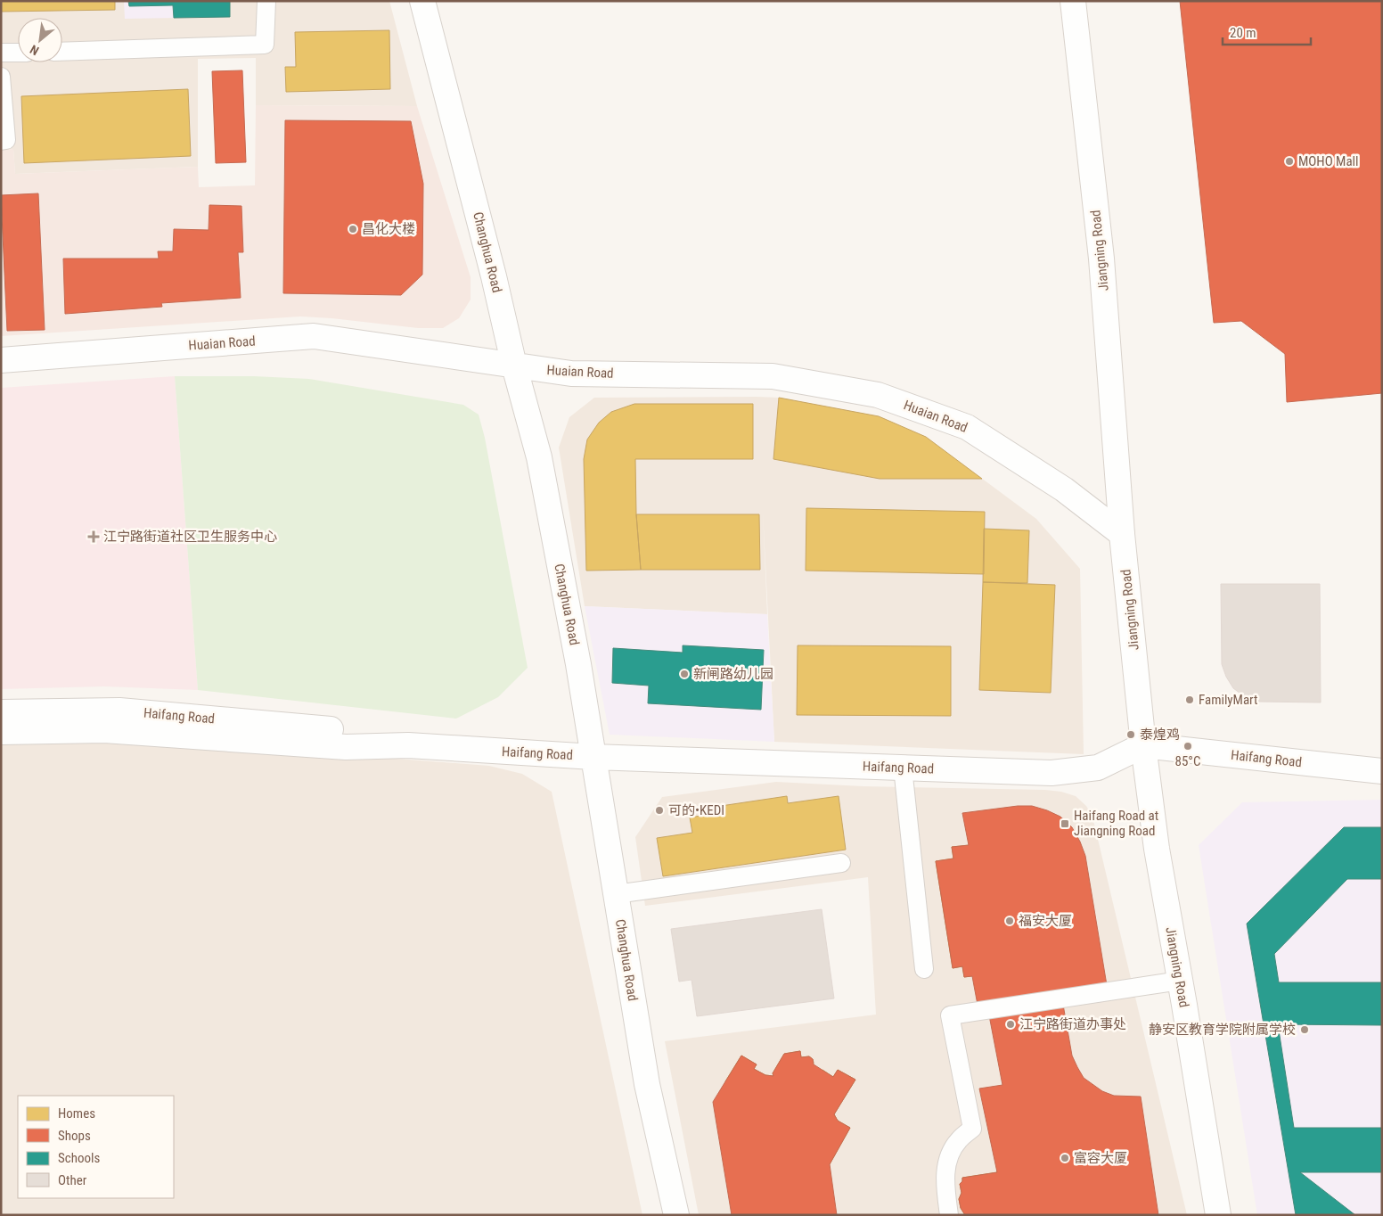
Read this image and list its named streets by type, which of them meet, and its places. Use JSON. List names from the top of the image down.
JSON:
{
  "streets": {
    "street": [
      "Jiangning Road",
      "Changhua Road",
      "Huaian Road",
      "Haifang Road"
    ]
  },
  "crossings": [
    ["Jiangning Road", "Huaian Road"],
    ["Jiangning Road", "Haifang Road"],
    ["Changhua Road", "Huaian Road"],
    ["Changhua Road", "Haifang Road"]
  ],
  "places": {
    "other": [
      "MOHO Mall",
      "昌化大楼",
      "新闸路幼儿园",
      "FamilyMart",
      "泰煌鸡",
      "85°C",
      "可的•KEDI",
      "福安大厦",
      "江宁路街道办事处",
      "静安区教育学院附属学校",
      "富容大厦"
    ],
    "health": ["江宁路街道社区卫生服务中心"],
    "transit": ["Haifang Road at Jiangning Road"]
  },
  "legend": [
    "Homes",
    "Shops",
    "Schools",
    "Other"
  ],
  "scale_bar": "20 m",
  "north": "bottom left"
}
